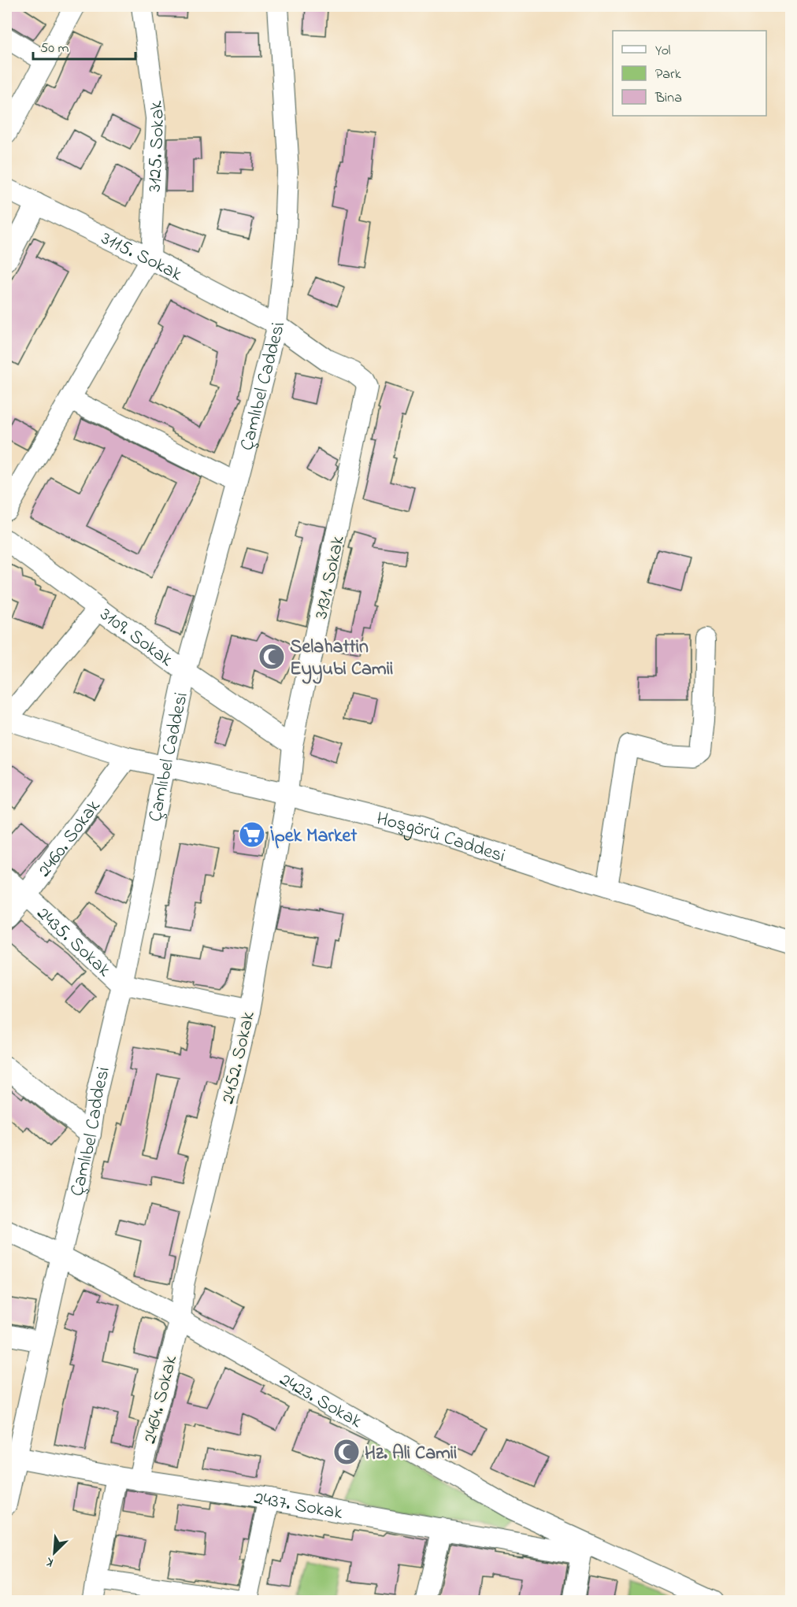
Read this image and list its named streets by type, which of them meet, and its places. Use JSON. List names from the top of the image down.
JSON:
{
  "streets": {
    "street": [
      "3125. Sokak",
      "3115. Sokak",
      "Çamlıbel Caddesi",
      "3131. Sokak",
      "3109. Sokak",
      "Hoşgörü Caddesi",
      "2460. Sokak",
      "2435. Sokak",
      "2452. Sokak",
      "2464. Sokak",
      "2423. Sokak",
      "2437. Sokak"
    ]
  },
  "crossings": [
    ["3125. Sokak", "3115. Sokak"],
    ["3115. Sokak", "Çamlıbel Caddesi"],
    ["3115. Sokak", "3131. Sokak"],
    ["Çamlıbel Caddesi", "3109. Sokak"],
    ["Çamlıbel Caddesi", "Hoşgörü Caddesi"],
    ["Çamlıbel Caddesi", "2435. Sokak"],
    ["Çamlıbel Caddesi", "2423. Sokak"],
    ["Çamlıbel Caddesi", "2437. Sokak"],
    ["3131. Sokak", "3109. Sokak"],
    ["3131. Sokak", "Hoşgörü Caddesi"],
    ["3131. Sokak", "2452. Sokak"],
    ["Hoşgörü Caddesi", "2460. Sokak"],
    ["Hoşgörü Caddesi", "2452. Sokak"],
    ["2460. Sokak", "2435. Sokak"],
    ["2452. Sokak", "2464. Sokak"],
    ["2452. Sokak", "2423. Sokak"],
    ["2464. Sokak", "2423. Sokak"],
    ["2464. Sokak", "2437. Sokak"],
    ["2423. Sokak", "2437. Sokak"]
  ],
  "places": {
    "mosque": ["Selahattin Eyyubi Camii", "Hz. Ali Camii"],
    "supermarket": ["İpek Market"]
  },
  "legend": ["Yol", "Park", "Bina"],
  "scale_bar": "50 m",
  "north": "bottom left"
}
